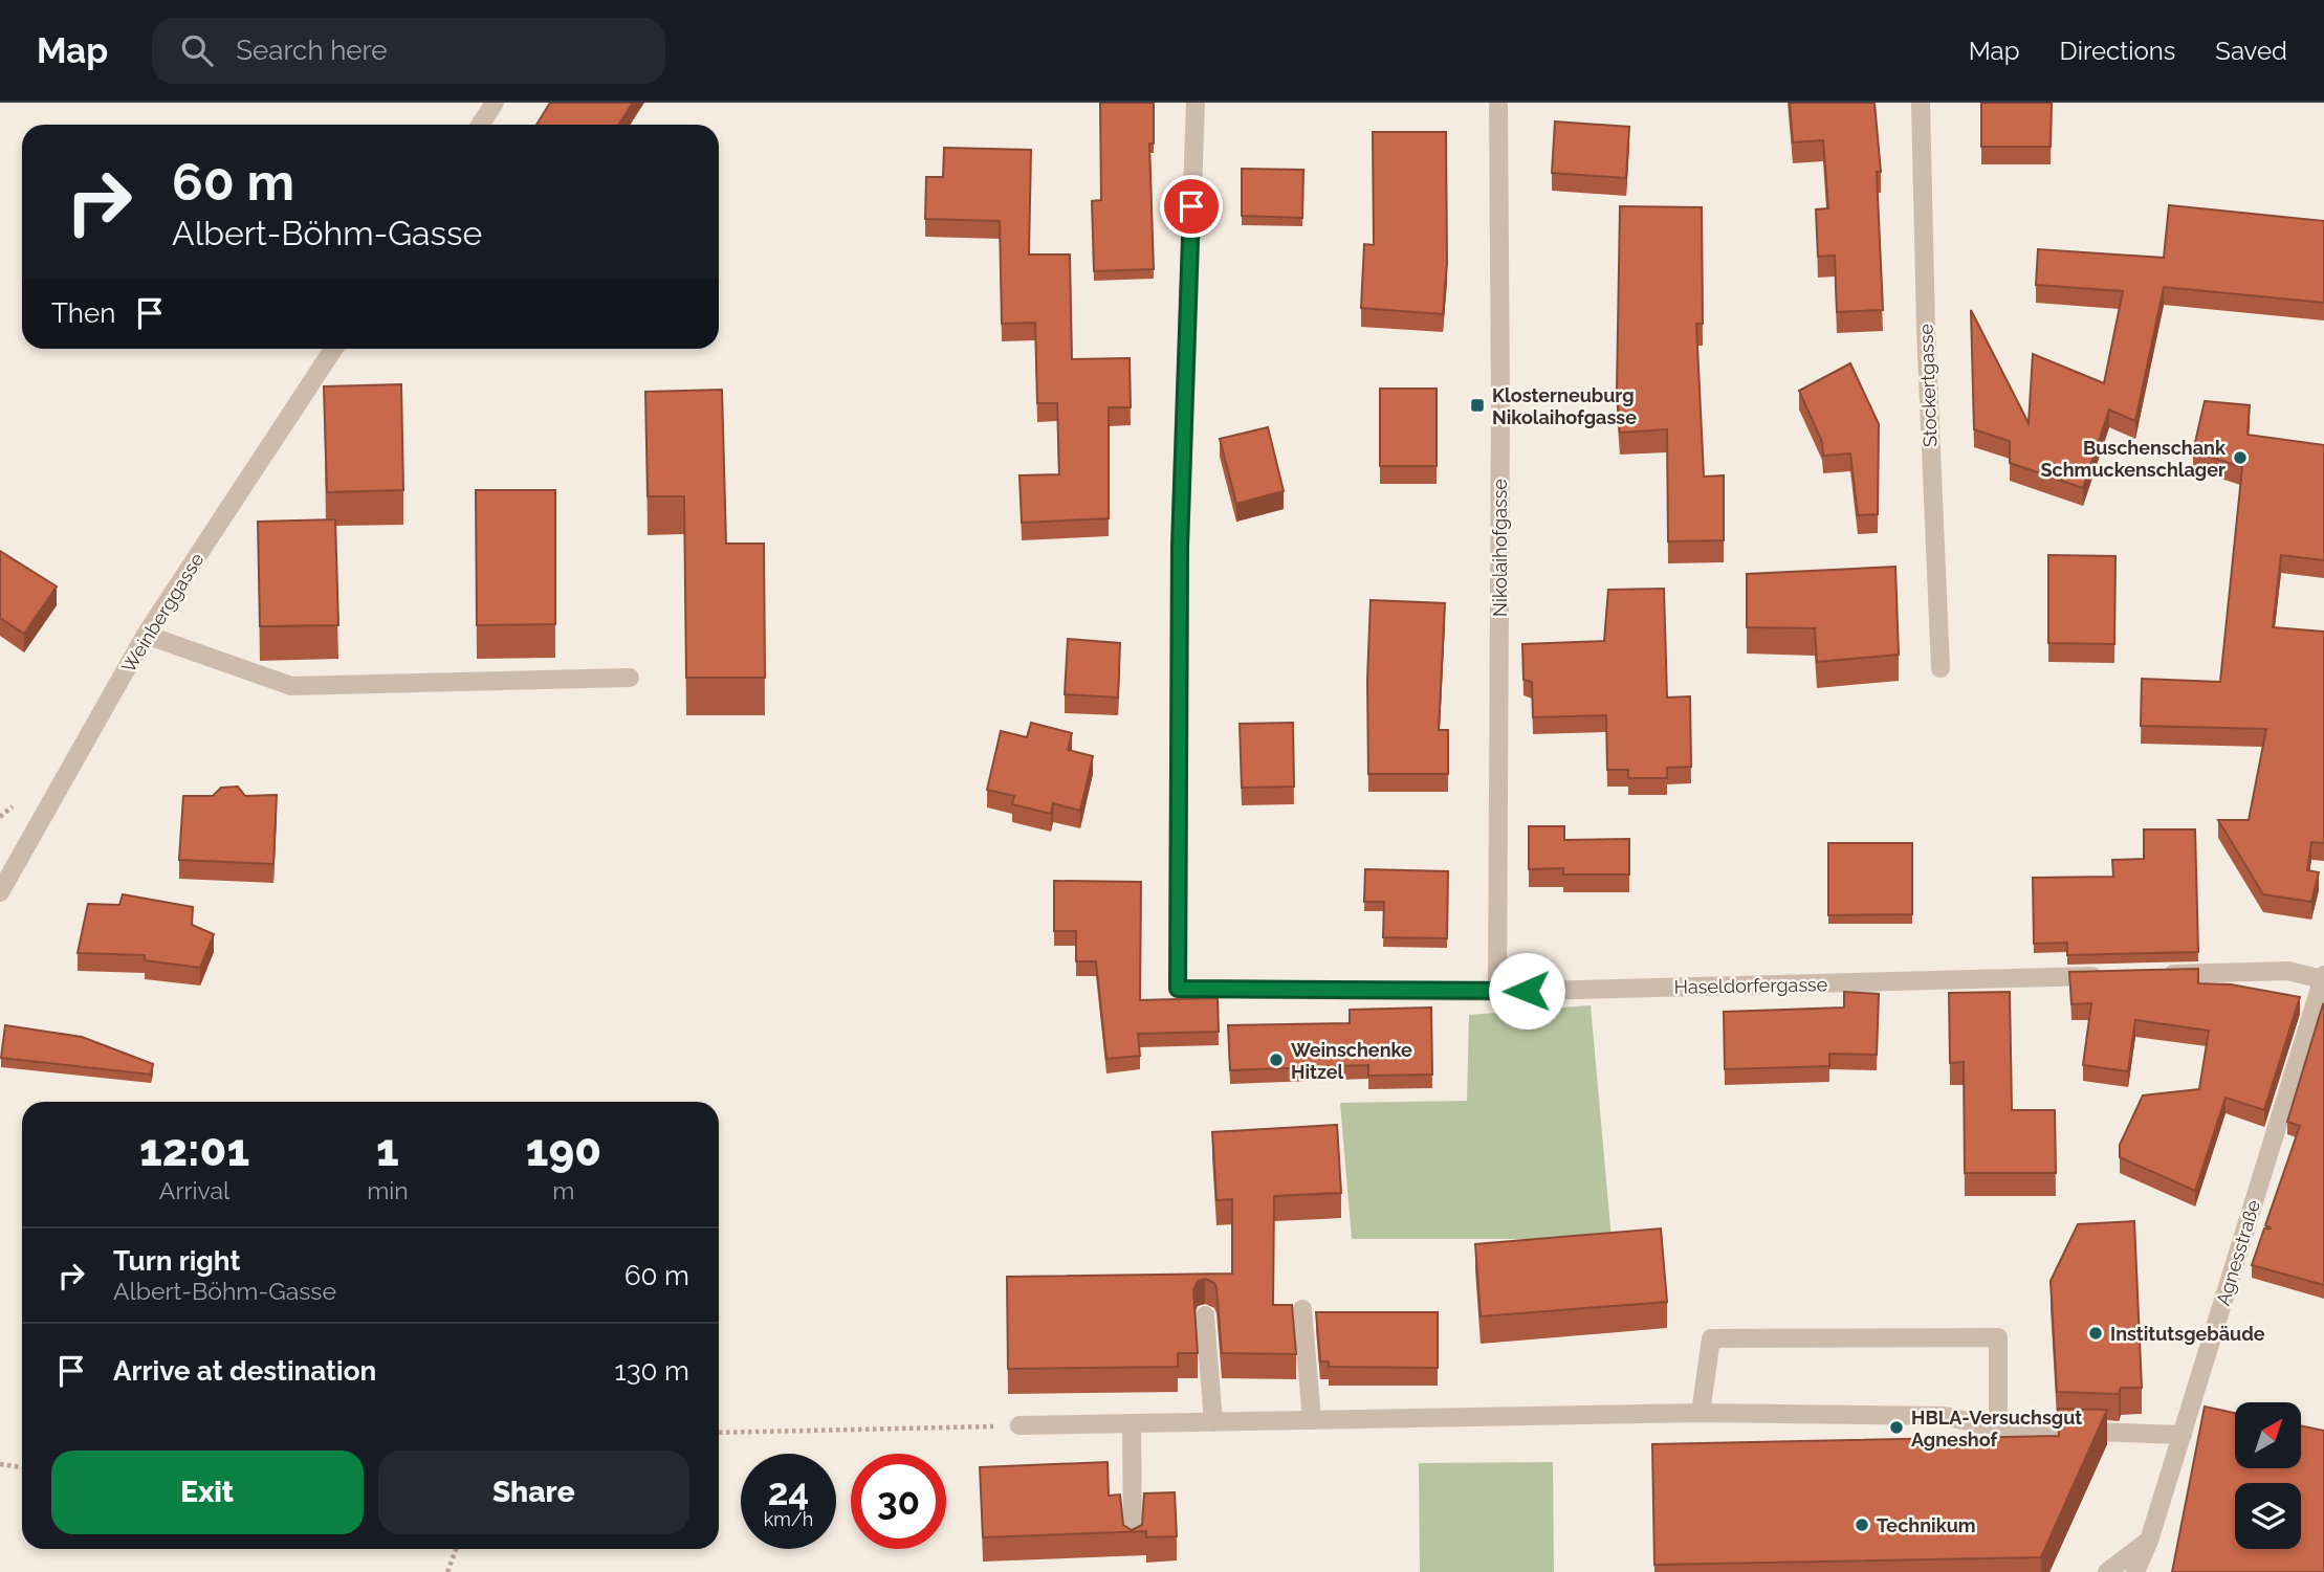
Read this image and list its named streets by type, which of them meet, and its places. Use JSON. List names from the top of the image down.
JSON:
{
  "streets": {
    "street": [
      "Stockertgasse",
      "Nikolaihofgasse",
      "Weinberggasse",
      "Haseldorfergasse",
      "Agnesstraße"
    ]
  },
  "crossings": [
    ["Nikolaihofgasse", "Haseldorfergasse"]
  ],
  "places": {
    "transit": ["Klosterneuburg Nikolaihofgasse"],
    "other": [
      "Buschenschank Schmuckenschlager",
      "Weinschenke Hitzel",
      "Institutsgebäude",
      "HBLA-Versuchsgut Agneshof",
      "Technikum"
    ]
  },
  "north": "top right",
  "page": {
    "header": "Map",
    "search": "Search here",
    "nav": ["Map", "Directions", "Saved"],
    "turn": ["60 m", "Albert-Böhm-Gasse"],
    "then": "Then",
    "eta": [
      "12:01",
      "Arrival",
      "1",
      "min",
      "190",
      "m"
    ],
    "list": [
      {
        "name": "Turn right",
        "note": "Albert-Böhm-Gasse",
        "value": "60 m"
      },
      {
        "name": "Arrive at destination",
        "value": "130 m"
      }
    ],
    "buttons": ["Exit", "Share"],
    "speed": "24 km/h",
    "limit": "30"
  }
}
